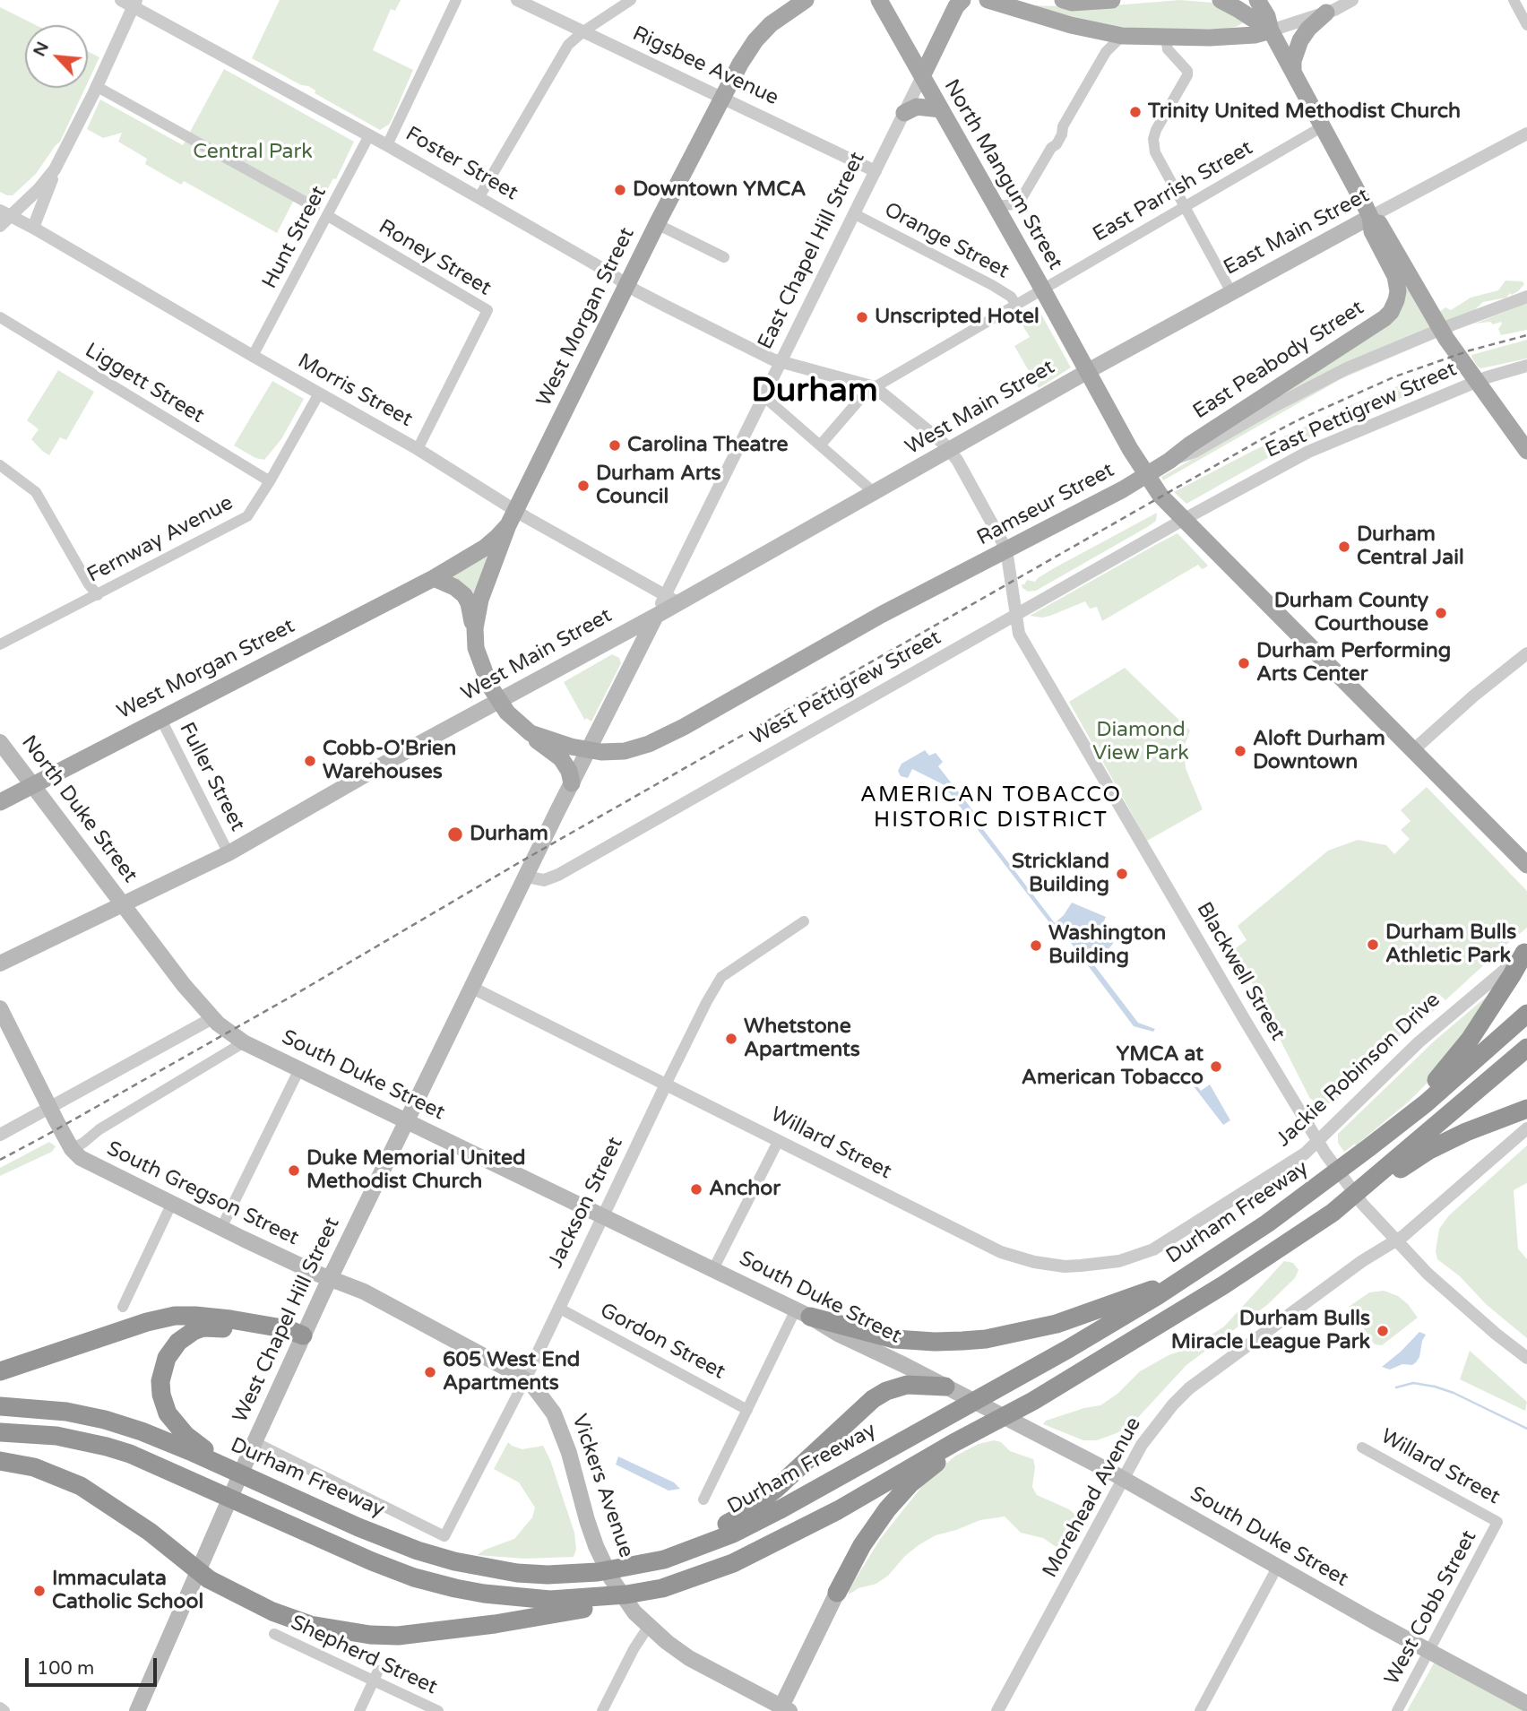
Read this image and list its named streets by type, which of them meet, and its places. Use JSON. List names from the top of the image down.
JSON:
{
  "streets": {
    "highway": ["Durham Freeway"],
    "main road": [
      "North Mangum Street",
      "East Main Street",
      "East Chapel Hill Street",
      "West Morgan Street",
      "East Peabody Street",
      "West Main Street",
      "Ramseur Street",
      "North Duke Street",
      "South Duke Street",
      "South Gregson Street",
      "West Chapel Hill Street",
      "Vickers Avenue"
    ],
    "street": [
      "Rigsbee Avenue",
      "Foster Street",
      "East Parrish Street",
      "Hunt Street",
      "Orange Street",
      "Roney Street",
      "Liggett Street",
      "Morris Street",
      "East Pettigrew Street",
      "Fernway Avenue",
      "West Pettigrew Street",
      "Fuller Street",
      "Blackwell Street",
      "Jackie Robinson Drive",
      "Willard Street",
      "Jackson Street",
      "Gordon Street",
      "Morehead Avenue",
      "West Cobb Street",
      "Shepherd Street"
    ]
  },
  "crossings": [
    ["Rigsbee Avenue", "East Chapel Hill Street"],
    ["Rigsbee Avenue", "West Morgan Street"],
    ["Foster Street", "East Parrish Street"],
    ["Foster Street", "Hunt Street"],
    ["Foster Street", "East Chapel Hill Street"],
    ["Foster Street", "West Morgan Street"],
    ["North Mangum Street", "East Parrish Street"],
    ["North Mangum Street", "East Main Street"],
    ["North Mangum Street", "East Chapel Hill Street"],
    ["North Mangum Street", "West Main Street"],
    ["North Mangum Street", "East Pettigrew Street"],
    ["North Mangum Street", "Ramseur Street"],
    ["North Mangum Street", "West Pettigrew Street"],
    ["East Parrish Street", "Orange Street"],
    ["East Main Street", "East Peabody Street"],
    ["East Main Street", "West Main Street"],
    ["Hunt Street", "Roney Street"],
    ["Hunt Street", "Morris Street"],
    ["Orange Street", "East Chapel Hill Street"],
    ["East Chapel Hill Street", "Morris Street"],
    ["East Chapel Hill Street", "West Main Street"],
    ["Roney Street", "Morris Street"],
    ["West Morgan Street", "Morris Street"],
    ["West Morgan Street", "Fuller Street"],
    ["West Morgan Street", "North Duke Street"],
    ["East Peabody Street", "Ramseur Street"],
    ["Liggett Street", "Fernway Avenue"],
    ["Morris Street", "West Main Street"],
    ["Morris Street", "Fernway Avenue"],
    ["West Main Street", "Fuller Street"],
    ["West Main Street", "North Duke Street"],
    ["West Main Street", "South Duke Street"],
    ["West Main Street", "West Chapel Hill Street"],
    ["East Pettigrew Street", "West Pettigrew Street"],
    ["Ramseur Street", "Blackwell Street"],
    ["Ramseur Street", "West Chapel Hill Street"],
    ["West Pettigrew Street", "Blackwell Street"],
    ["West Pettigrew Street", "West Chapel Hill Street"],
    ["North Duke Street", "South Duke Street"],
    ["Blackwell Street", "Jackie Robinson Drive"],
    ["Blackwell Street", "Morehead Avenue"],
    ["Jackie Robinson Drive", "Willard Street"],
    ["South Duke Street", "Jackson Street"],
    ["South Duke Street", "West Chapel Hill Street"],
    ["South Duke Street", "Morehead Avenue"],
    ["South Duke Street", "West Cobb Street"],
    ["Willard Street", "Jackson Street"],
    ["Willard Street", "West Chapel Hill Street"],
    ["Willard Street", "West Cobb Street"],
    ["South Gregson Street", "Jackson Street"],
    ["South Gregson Street", "West Chapel Hill Street"],
    ["South Gregson Street", "Vickers Avenue"],
    ["Jackson Street", "West Chapel Hill Street"],
    ["Jackson Street", "Gordon Street"],
    ["Jackson Street", "Vickers Avenue"]
  ],
  "districts": ["Durham", "AMERICAN TOBACCO HISTORIC DISTRICT"],
  "parks": ["Central Park", "Diamond View Park"],
  "places": [
    "Trinity United Methodist Church",
    "Downtown YMCA",
    "Unscripted Hotel",
    "Carolina Theatre",
    "Durham Arts Council",
    "Durham Central Jail",
    "Durham County Courthouse",
    "Durham Performing Arts Center",
    "Aloft Durham Downtown",
    "Cobb-O'Brien Warehouses",
    "Durham",
    "Strickland Building",
    "Durham Bulls Athletic Park",
    "Washington Building",
    "Whetstone Apartments",
    "YMCA at American Tobacco",
    "Duke Memorial United Methodist Church",
    "Anchor",
    "Durham Bulls Miracle League Park",
    "605 West End Apartments",
    "Immaculata Catholic School"
  ],
  "scale_bar": "100 m",
  "north": "top left"
}
